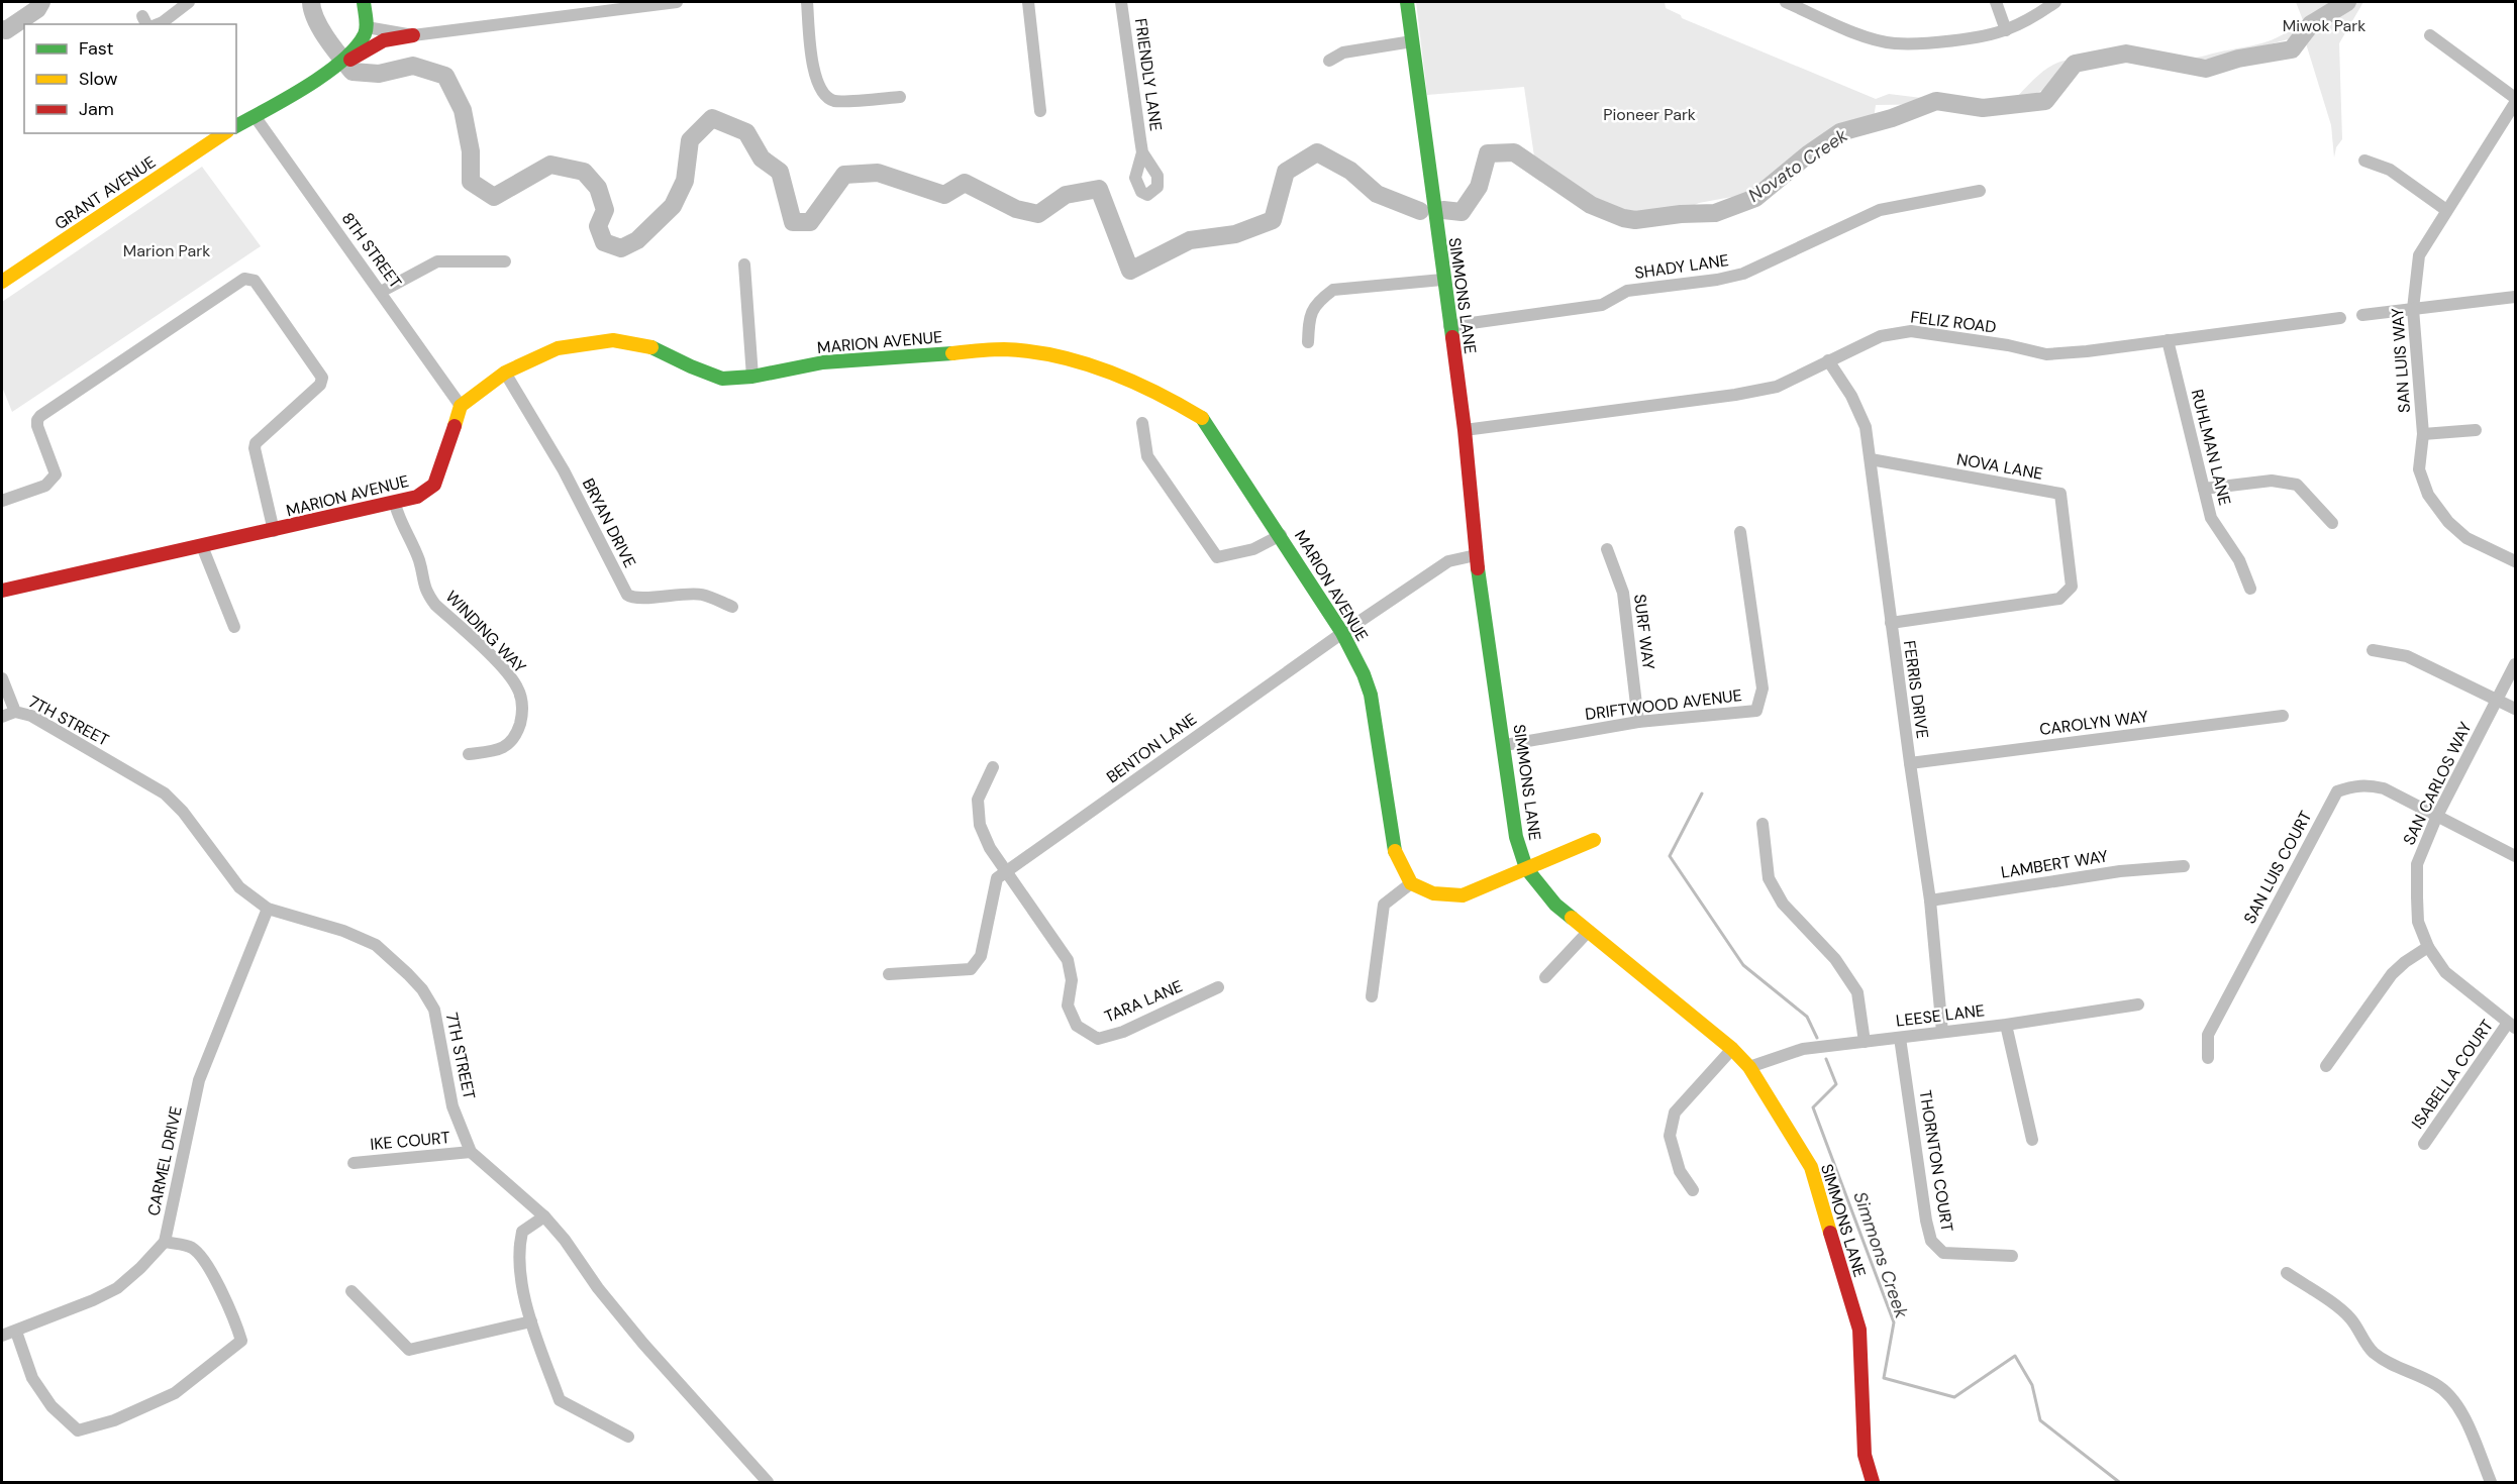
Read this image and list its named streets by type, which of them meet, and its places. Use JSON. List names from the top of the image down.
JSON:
{
  "streets": {
    "street": [
      "FRIENDLY LANE",
      "GRANT AVENUE",
      "8TH STREET",
      "SHADY LANE",
      "SIMMONS LANE",
      "FELIZ ROAD",
      "MARION AVENUE",
      "SAN LUIS WAY",
      "RUHLMAN LANE",
      "NOVA LANE",
      "BRYAN DRIVE",
      "WINDING WAY",
      "SURF WAY",
      "FERRIS DRIVE",
      "DRIFTWOOD AVENUE",
      "7TH STREET",
      "CAROLYN WAY",
      "BENTON LANE",
      "SAN CARLOS WAY",
      "LAMBERT WAY",
      "SAN LUIS COURT",
      "TARA LANE",
      "LEESE LANE",
      "ISABELLA COURT",
      "IKE COURT",
      "CARMEL DRIVE",
      "THORNTON COURT"
    ]
  },
  "crossings": [
    ["8TH STREET", "MARION AVENUE"],
    ["SHADY LANE", "SIMMONS LANE"],
    ["SIMMONS LANE", "FELIZ ROAD"],
    ["SIMMONS LANE", "DRIFTWOOD AVENUE"],
    ["SIMMONS LANE", "BENTON LANE"],
    ["SIMMONS LANE", "LEESE LANE"],
    ["FELIZ ROAD", "RUHLMAN LANE"],
    ["FELIZ ROAD", "FERRIS DRIVE"],
    ["MARION AVENUE", "BRYAN DRIVE"],
    ["MARION AVENUE", "WINDING WAY"],
    ["MARION AVENUE", "BENTON LANE"],
    ["NOVA LANE", "FERRIS DRIVE"],
    ["SURF WAY", "DRIFTWOOD AVENUE"],
    ["FERRIS DRIVE", "CAROLYN WAY"],
    ["FERRIS DRIVE", "LAMBERT WAY"],
    ["FERRIS DRIVE", "LEESE LANE"],
    ["7TH STREET", "IKE COURT"],
    ["7TH STREET", "CARMEL DRIVE"],
    ["BENTON LANE", "TARA LANE"],
    ["SAN CARLOS WAY", "SAN LUIS COURT"],
    ["SAN CARLOS WAY", "ISABELLA COURT"],
    ["LEESE LANE", "THORNTON COURT"]
  ],
  "water": ["Novato Creek", "Simmons Creek"],
  "parks": ["Miwok Park", "Pioneer Park", "Marion Park"],
  "legend": ["Fast", "Slow", "Jam"]
}
